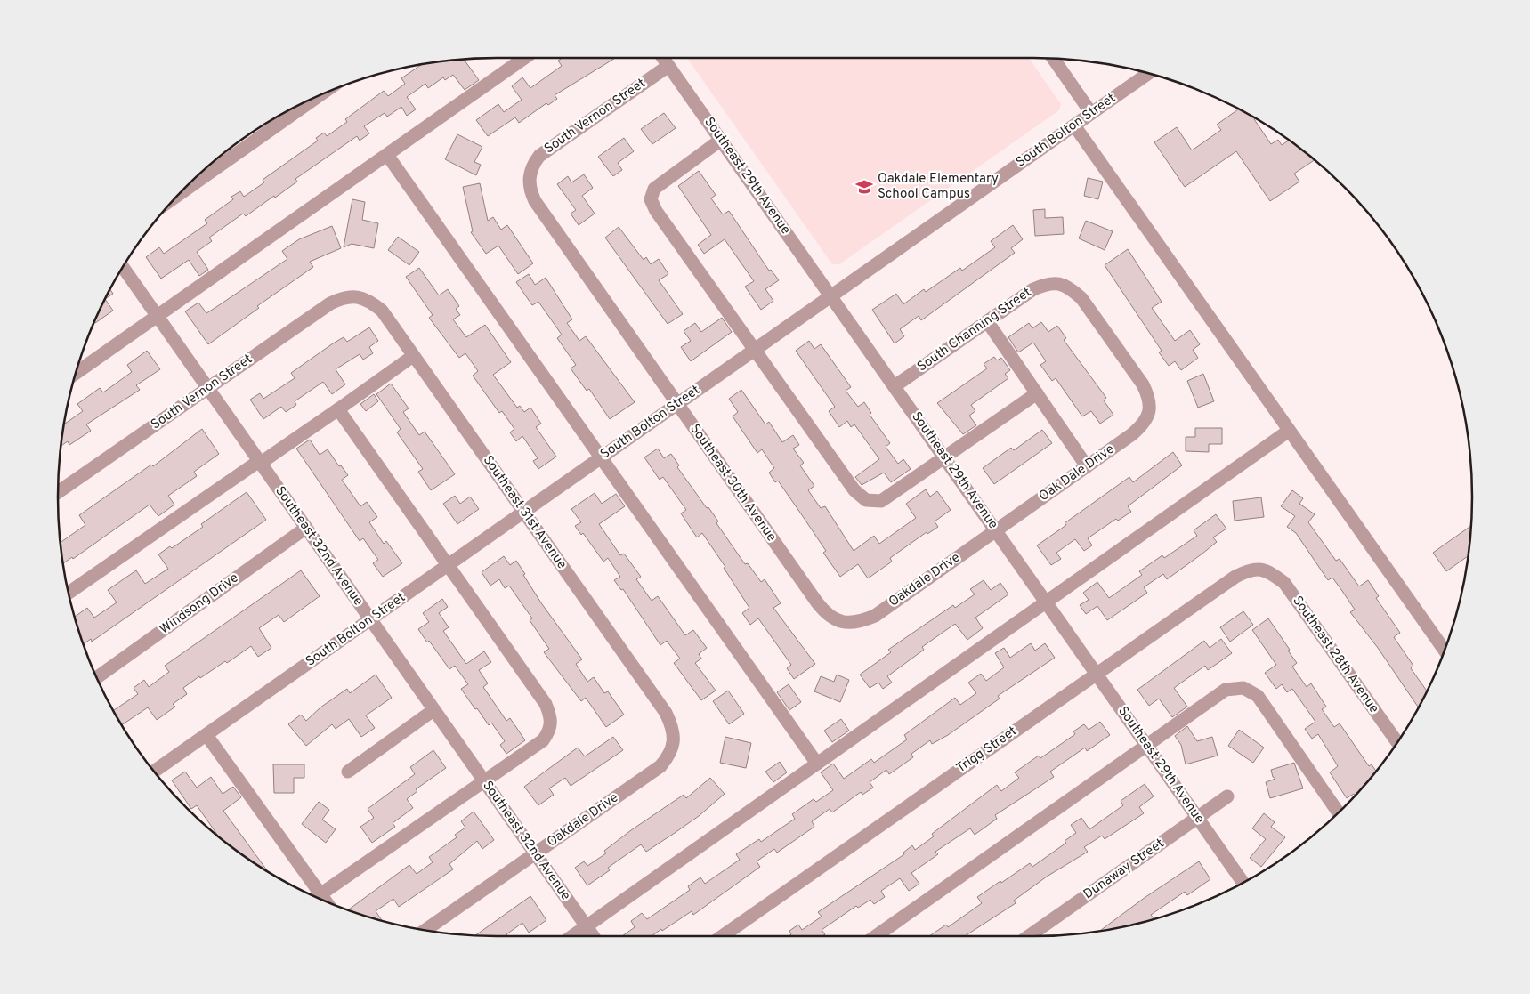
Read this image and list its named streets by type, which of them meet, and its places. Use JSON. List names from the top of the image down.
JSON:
{
  "streets": {
    "street": [
      "South Vernon Street",
      "South Bolton Street",
      "Southeast 29th Avenue",
      "South Channing Street",
      "Oak Dale Drive",
      "Southeast 30th Avenue",
      "Southeast 31st Avenue",
      "Southeast 32nd Avenue",
      "Oakdale Drive",
      "Windsong Drive",
      "Southeast 28th Avenue",
      "Trigg Street",
      "Dunaway Street"
    ]
  },
  "crossings": [
    ["South Vernon Street", "Southeast 29th Avenue"],
    ["South Vernon Street", "Southeast 30th Avenue"],
    ["South Vernon Street", "Southeast 31st Avenue"],
    ["South Vernon Street", "Southeast 32nd Avenue"],
    ["South Bolton Street", "Southeast 29th Avenue"],
    ["South Bolton Street", "Southeast 30th Avenue"],
    ["South Bolton Street", "Southeast 31st Avenue"],
    ["South Bolton Street", "Southeast 32nd Avenue"],
    ["Southeast 29th Avenue", "South Channing Street"],
    ["Southeast 29th Avenue", "Oak Dale Drive"],
    ["Southeast 29th Avenue", "Oakdale Drive"],
    ["Southeast 29th Avenue", "Trigg Street"],
    ["Southeast 29th Avenue", "Dunaway Street"],
    ["South Channing Street", "Oak Dale Drive"],
    ["Oak Dale Drive", "Oakdale Drive"],
    ["Southeast 30th Avenue", "Oakdale Drive"],
    ["Southeast 31st Avenue", "Oakdale Drive"],
    ["Southeast 32nd Avenue", "Oakdale Drive"],
    ["Southeast 32nd Avenue", "Windsong Drive"],
    ["Southeast 28th Avenue", "Trigg Street"]
  ],
  "places": {
    "school or university": ["Oakdale Elementary School Campus"]
  }
}
